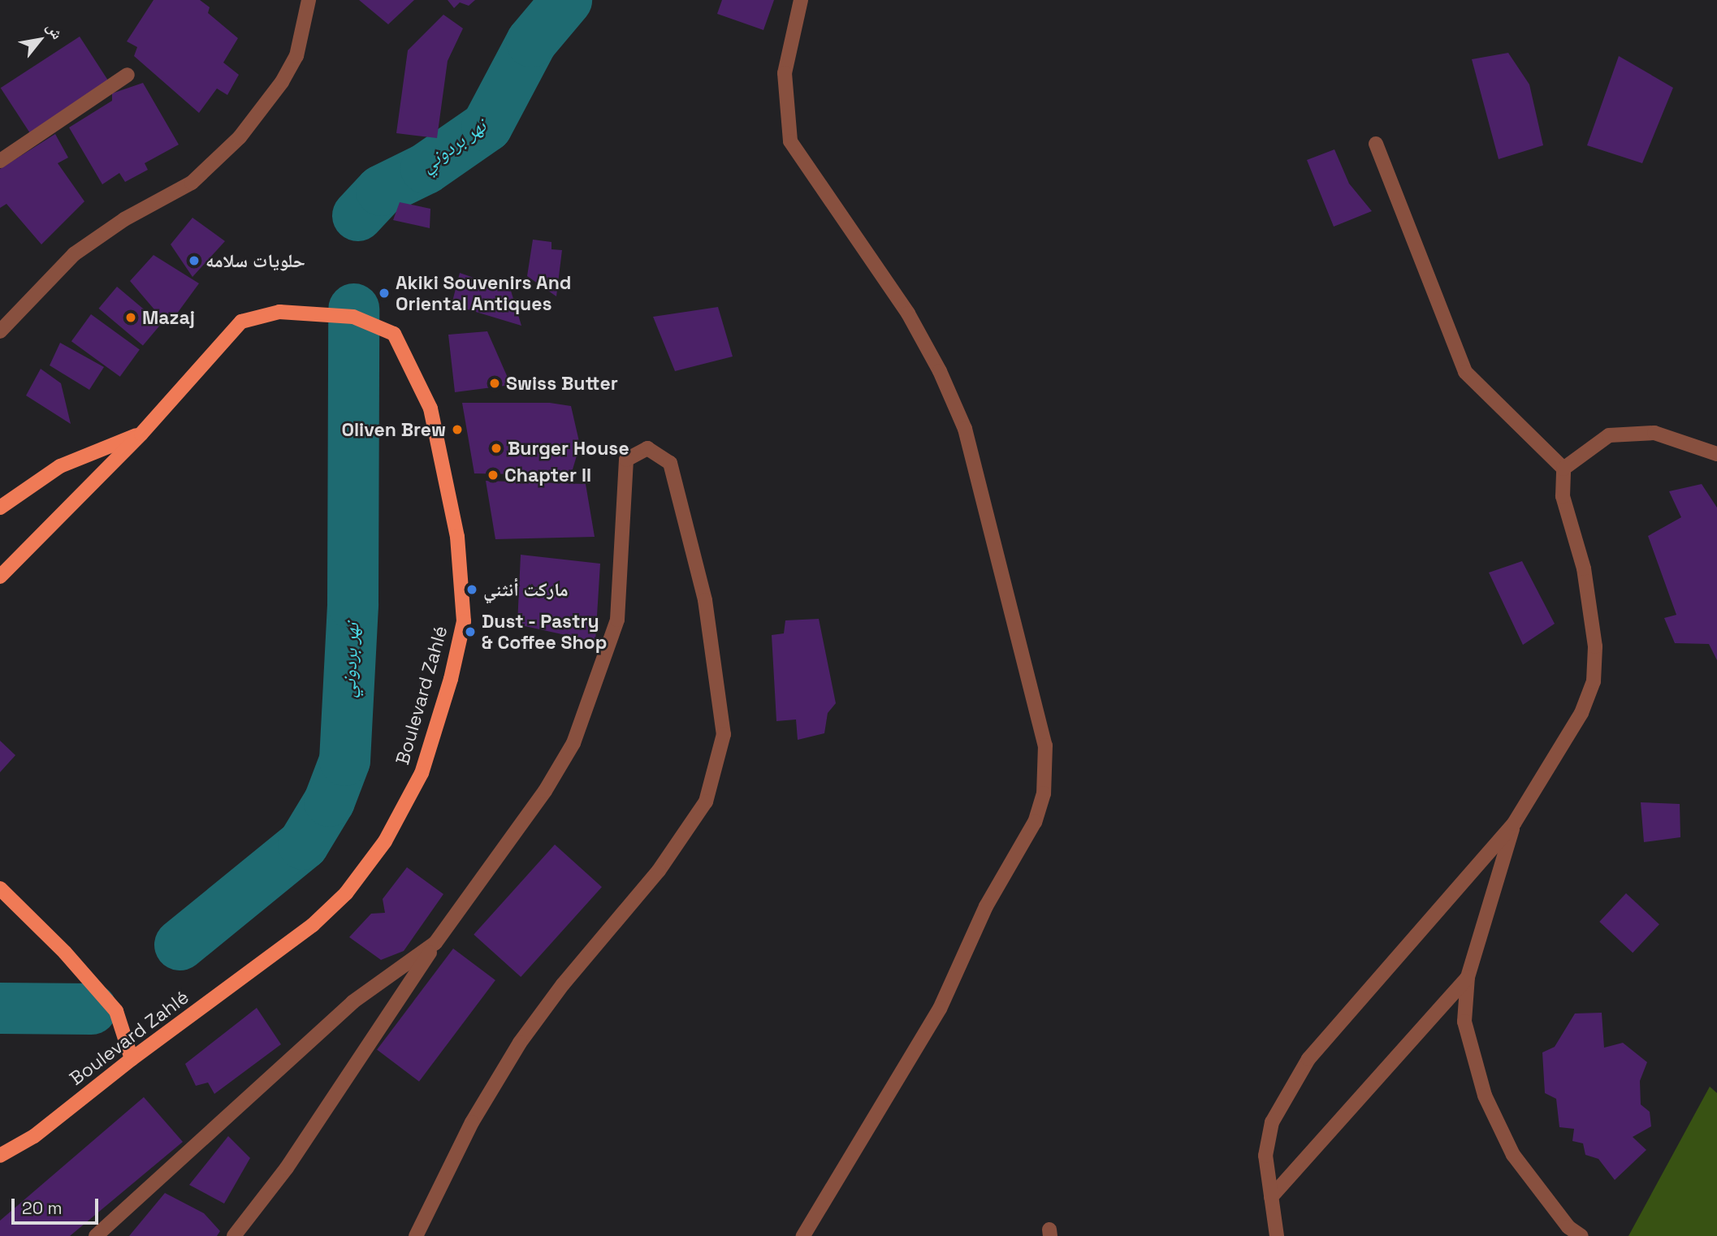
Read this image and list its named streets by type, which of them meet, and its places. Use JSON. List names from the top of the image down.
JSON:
{
  "streets": {
    "main road": ["Boulevard Zahlé"]
  },
  "water": ["نهر بردوني"],
  "places": [
    "حلويات سلامه",
    "Akiki Souvenirs And Oriental Antiques",
    "Mazaj",
    "Swiss Butter",
    "Oliven Brew",
    "Burger House",
    "Chapter II",
    "ماركت أنثني",
    "Dust - Pastry & Coffee Shop"
  ],
  "scale_bar": "20 m",
  "north": "top right"
}
